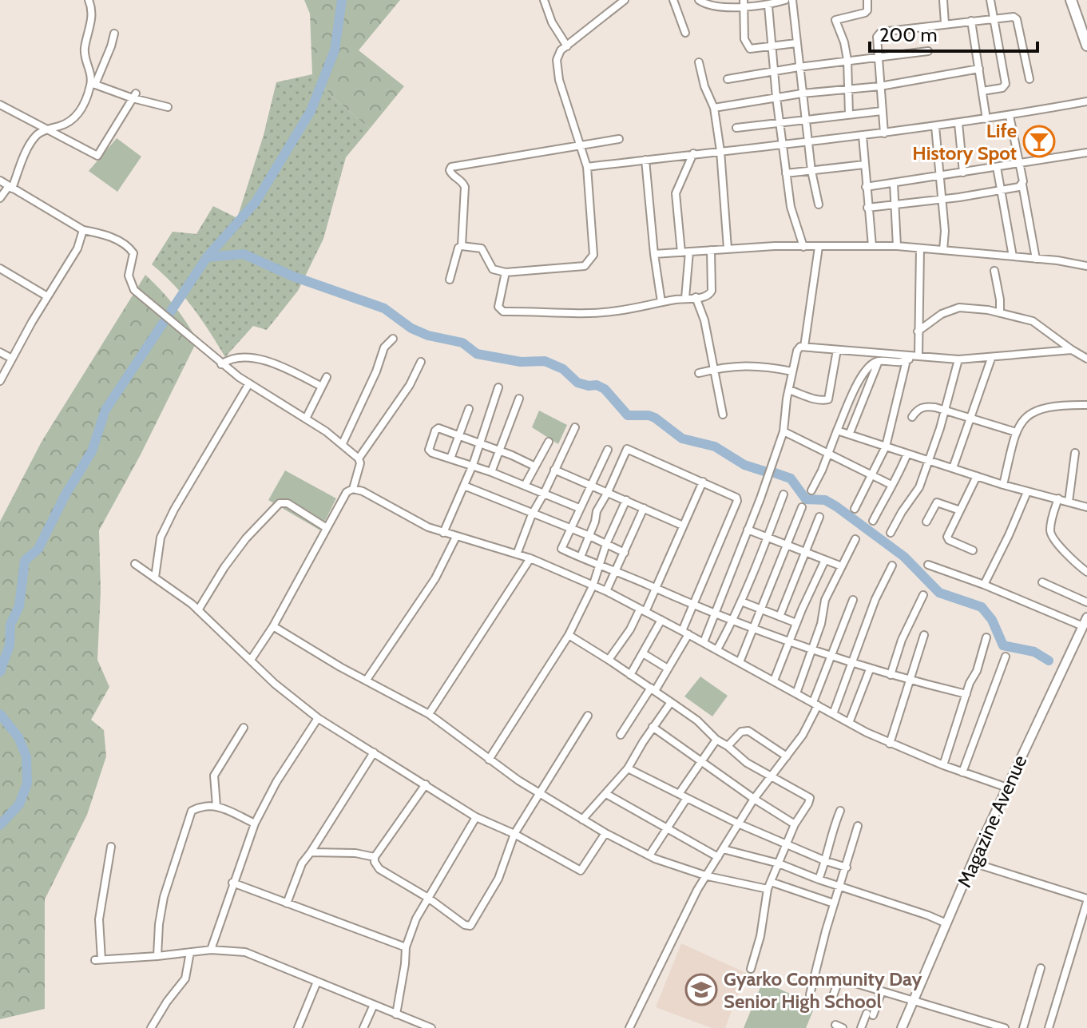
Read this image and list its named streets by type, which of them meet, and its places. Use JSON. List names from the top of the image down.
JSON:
{
  "streets": {
    "street": ["Magazine Avenue"]
  },
  "places": {
    "bar": ["Life History Spot"],
    "school or university": ["Gyarko Community Day Senior High School"]
  },
  "scale_bar": "200 m"
}
